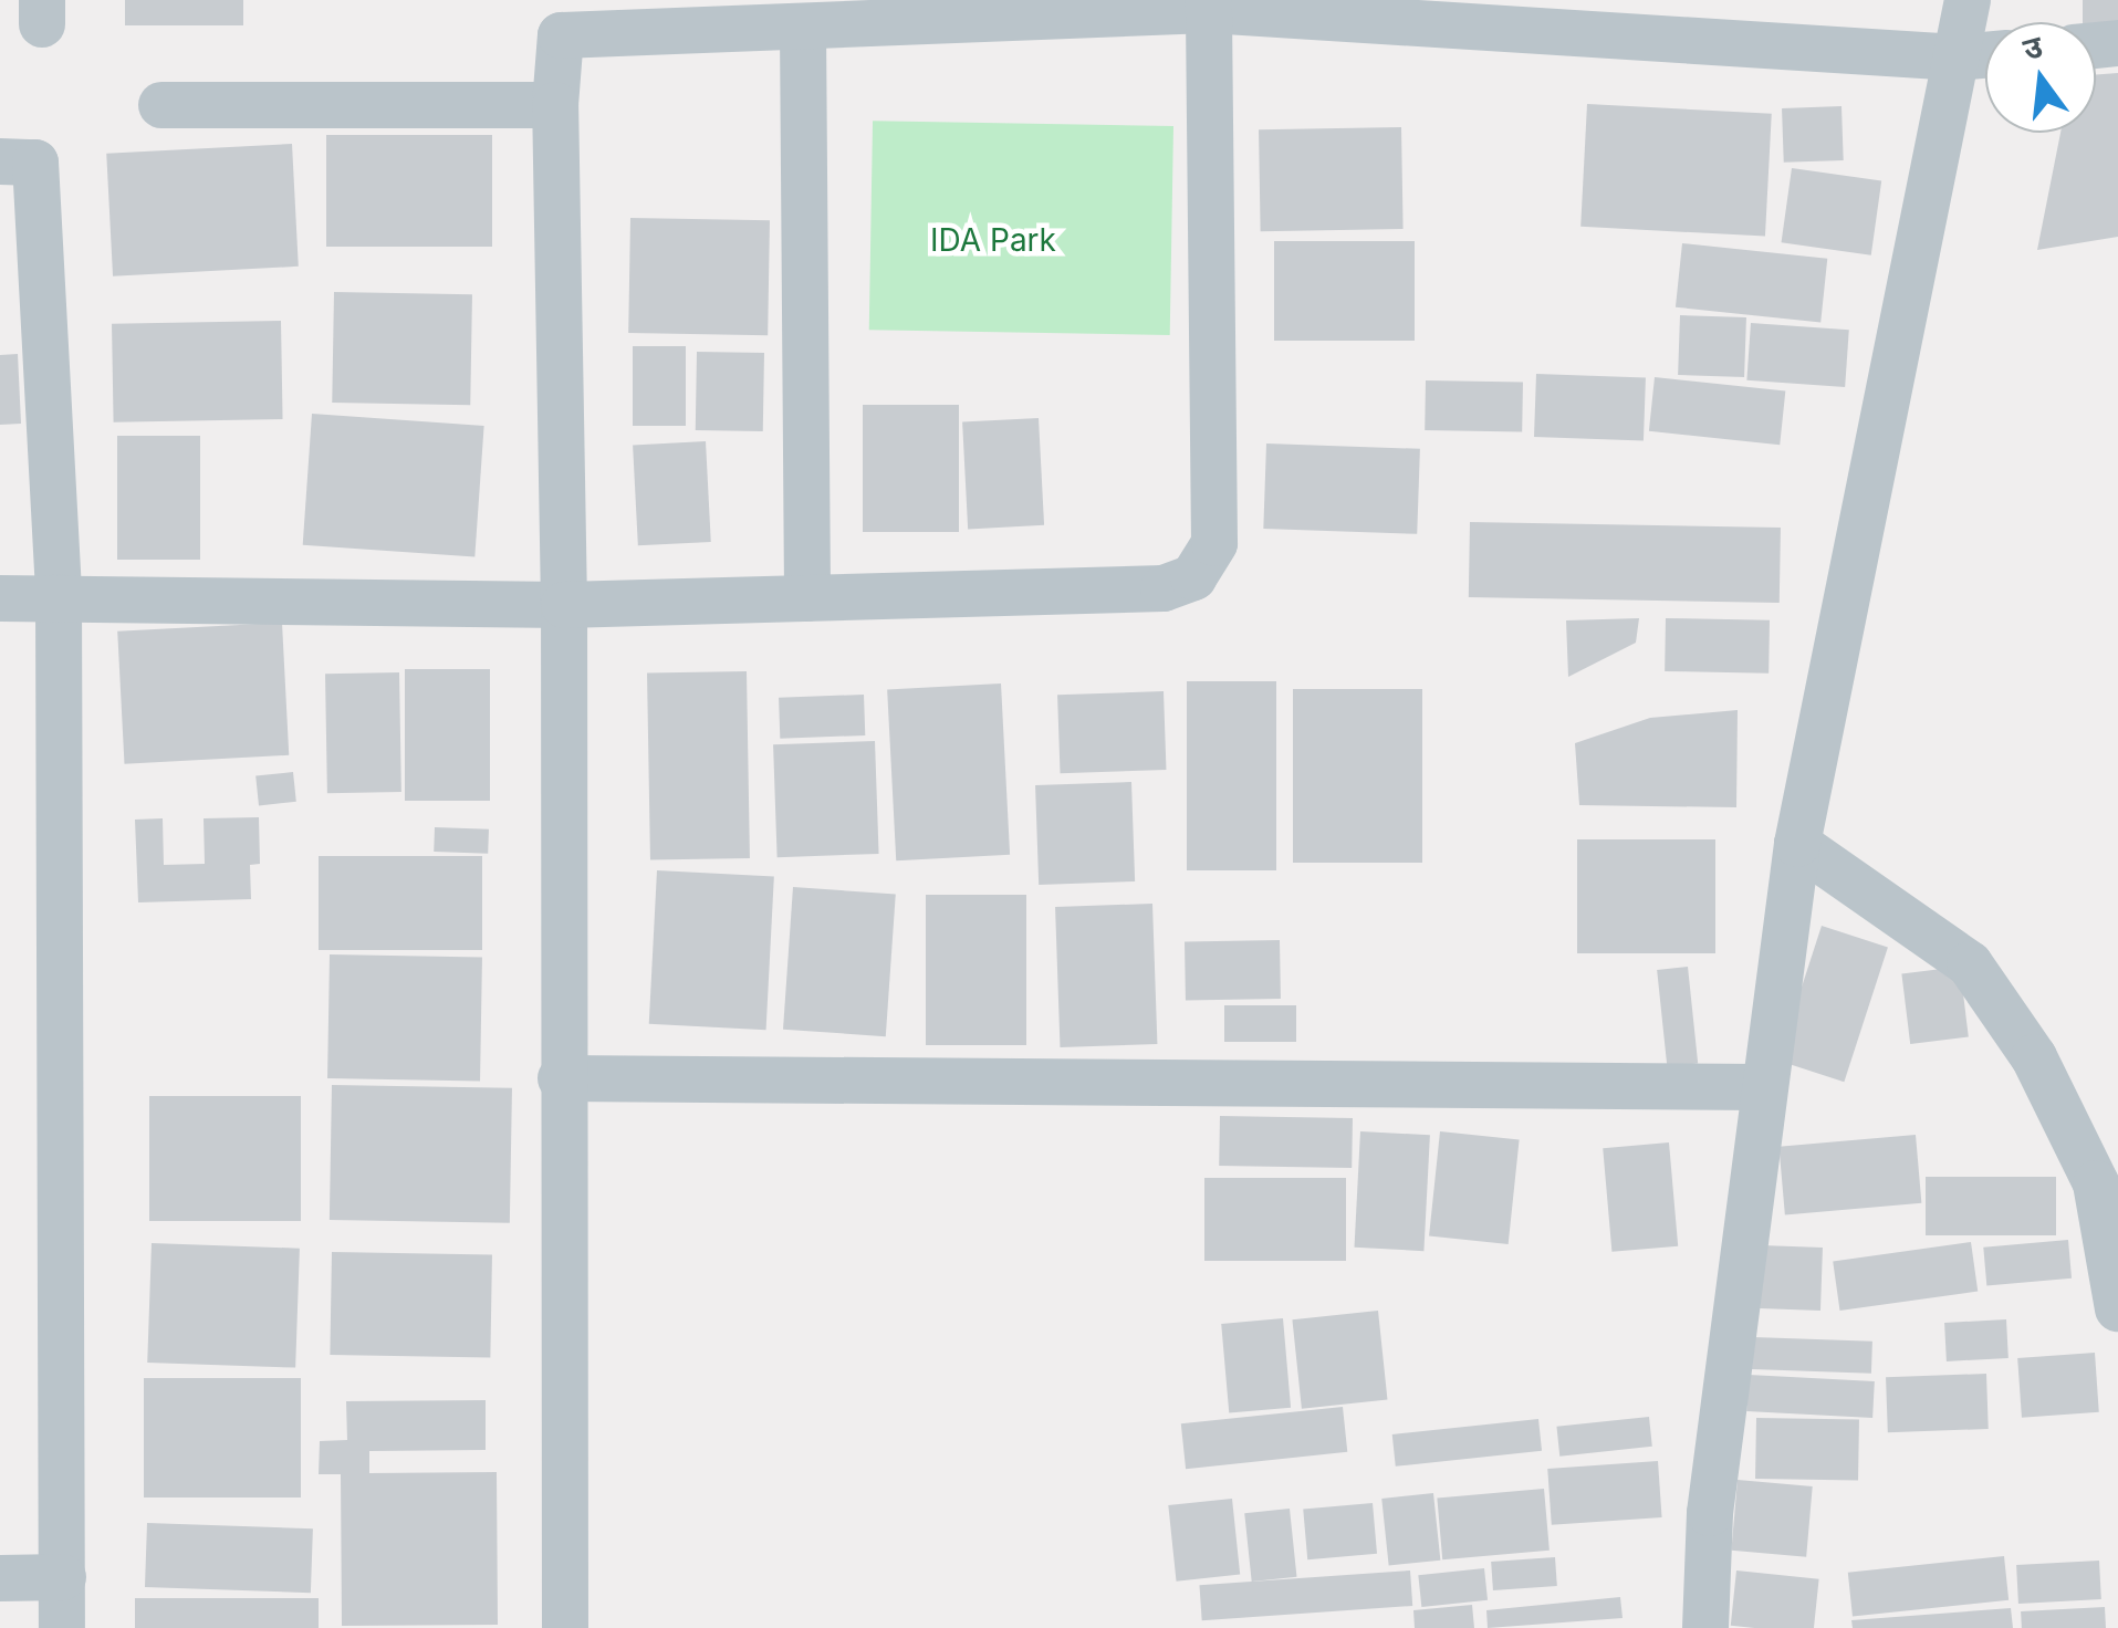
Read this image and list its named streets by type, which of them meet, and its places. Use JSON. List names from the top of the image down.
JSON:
{
  "parks": ["IDA Park"],
  "north": "top"
}
